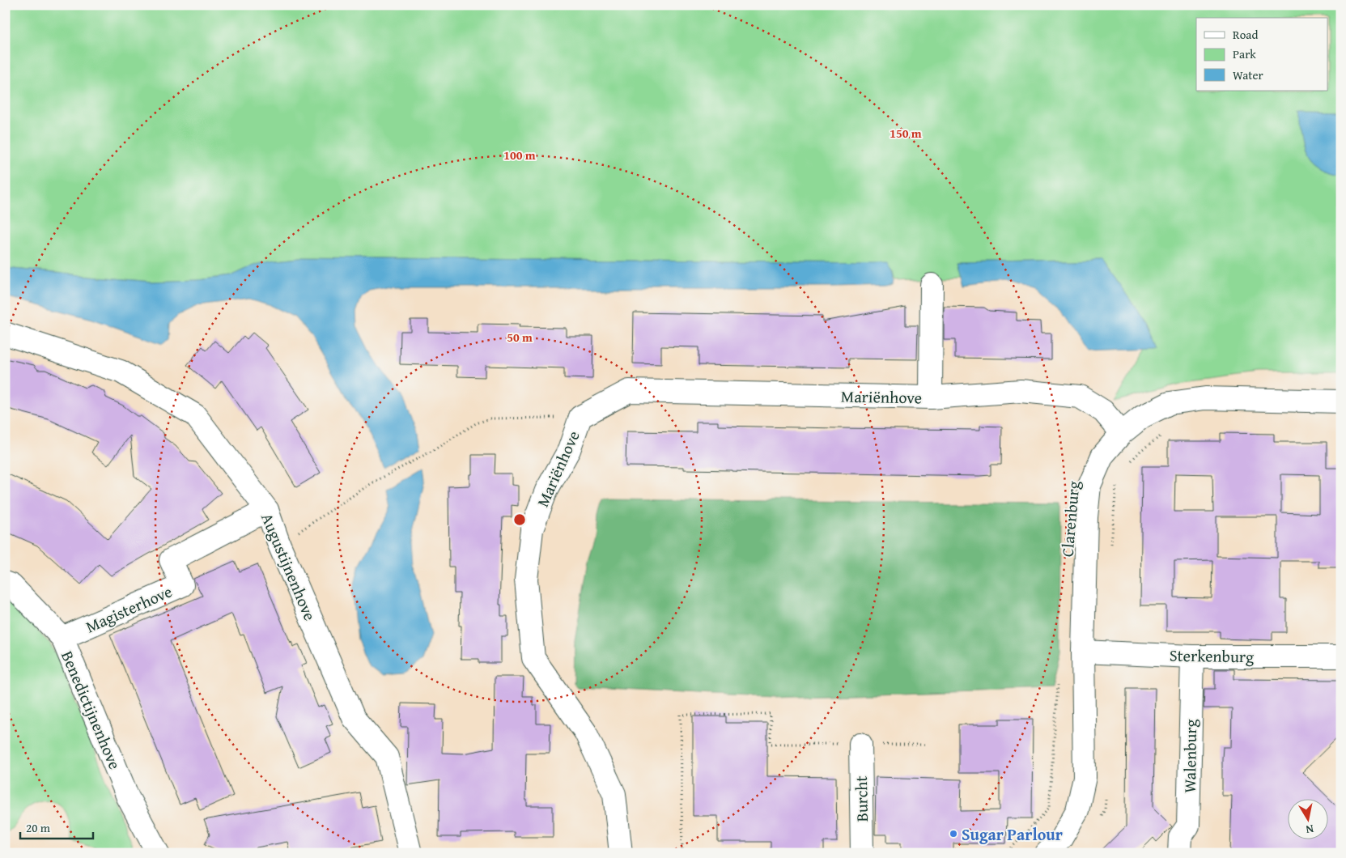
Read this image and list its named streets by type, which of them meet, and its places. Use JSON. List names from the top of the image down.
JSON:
{
  "streets": {
    "street": [
      "Mariënhove",
      "Clarenburg",
      "Augustijnenhove",
      "Magisterhove",
      "Sterkenburg",
      "Benedictijnenhove",
      "Walenburg",
      "Burcht"
    ]
  },
  "crossings": [
    ["Mariënhove", "Clarenburg"],
    ["Clarenburg", "Sterkenburg"],
    ["Augustijnenhove", "Magisterhove"],
    ["Magisterhove", "Benedictijnenhove"],
    ["Sterkenburg", "Walenburg"]
  ],
  "places": ["Sugar Parlour"],
  "legend": ["Road", "Park", "Water"],
  "scale_bar": "20 m",
  "north": "bottom",
  "rings": ["150 m", "100 m", "50 m"]
}
